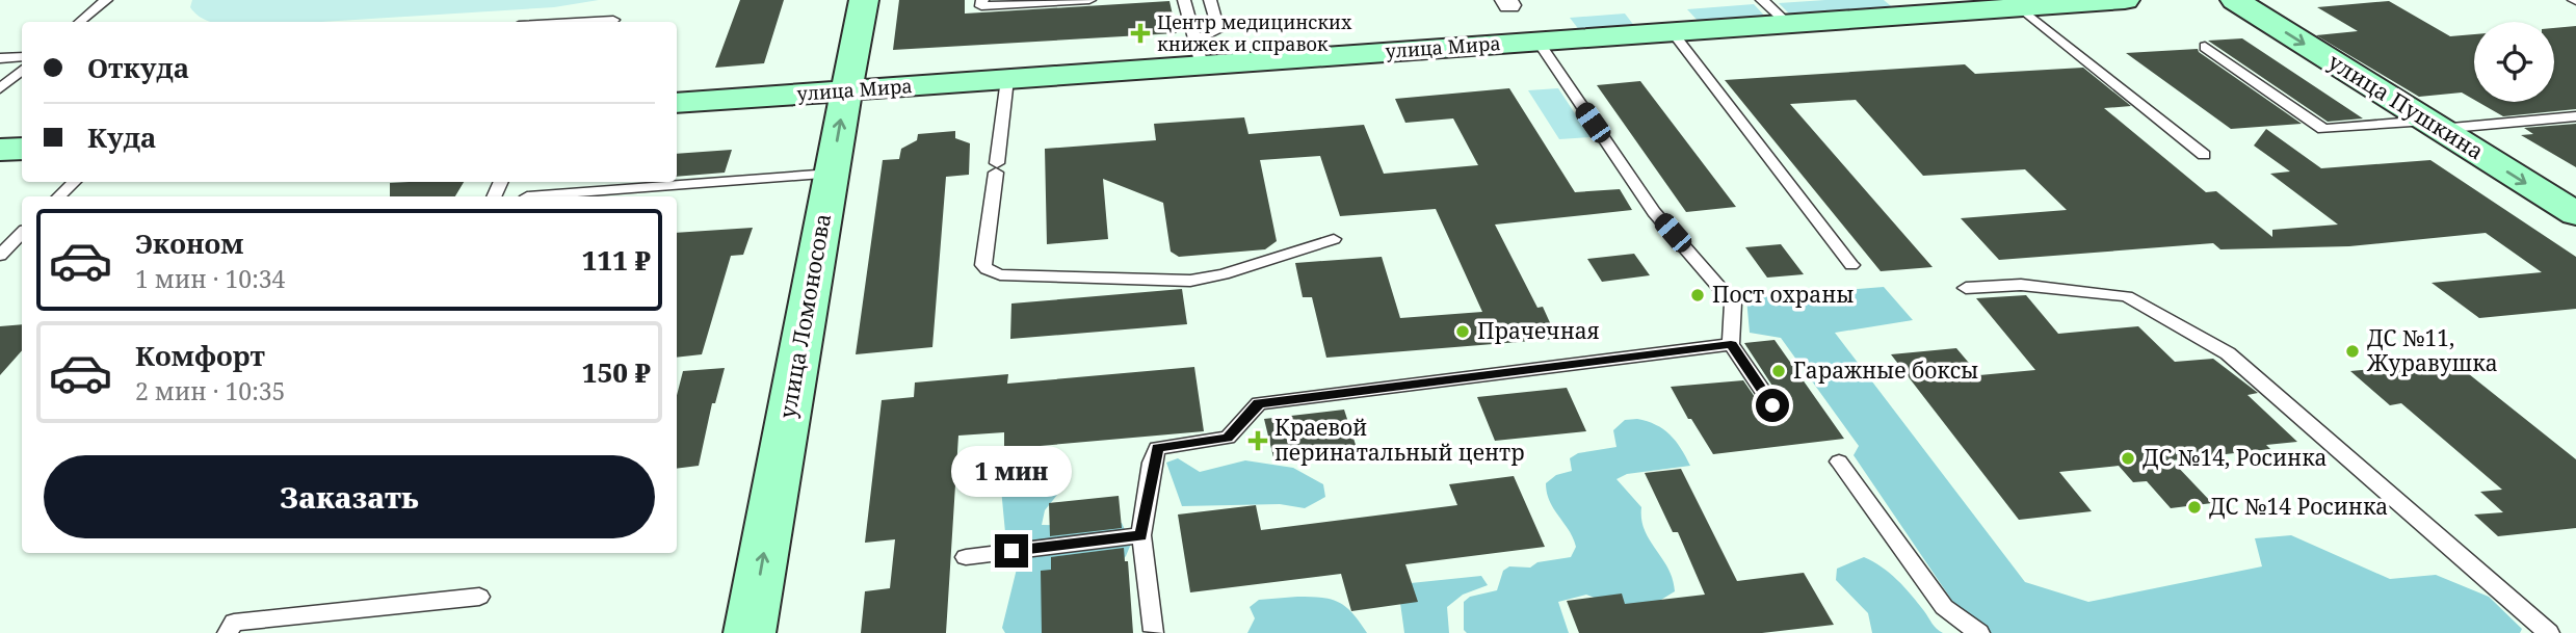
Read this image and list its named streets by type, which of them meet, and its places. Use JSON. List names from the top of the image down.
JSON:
{
  "streets": {
    "main road": ["улица Мира", "улица Пушкина", "улица Ломоносова"]
  },
  "crossings": [
    ["улица Мира", "улица Ломоносова"]
  ],
  "one_way": ["улица Пушкина", "улица Ломоносова"],
  "places": {
    "health": ["Центр медицинских книжек и справок", "Краевой перинатальный центр"],
    "other": [
      "Пост охраны",
      "Прачечная",
      "ДС №11, Журавушка",
      "Гаражные боксы",
      "ДС №14, Росинка",
      "ДС №14 Росинка"
    ]
  },
  "page": {
    "banner": ["Откуда", "Куда"],
    "list": [
      {
        "name": "Эконом",
        "note": "1 мин · 10:34",
        "value": "111 ₽"
      },
      {
        "name": "Комфорт",
        "note": "2 мин · 10:35",
        "value": "150 ₽"
      }
    ],
    "buttons": "Заказать",
    "bubble": "1 мин"
  }
}
